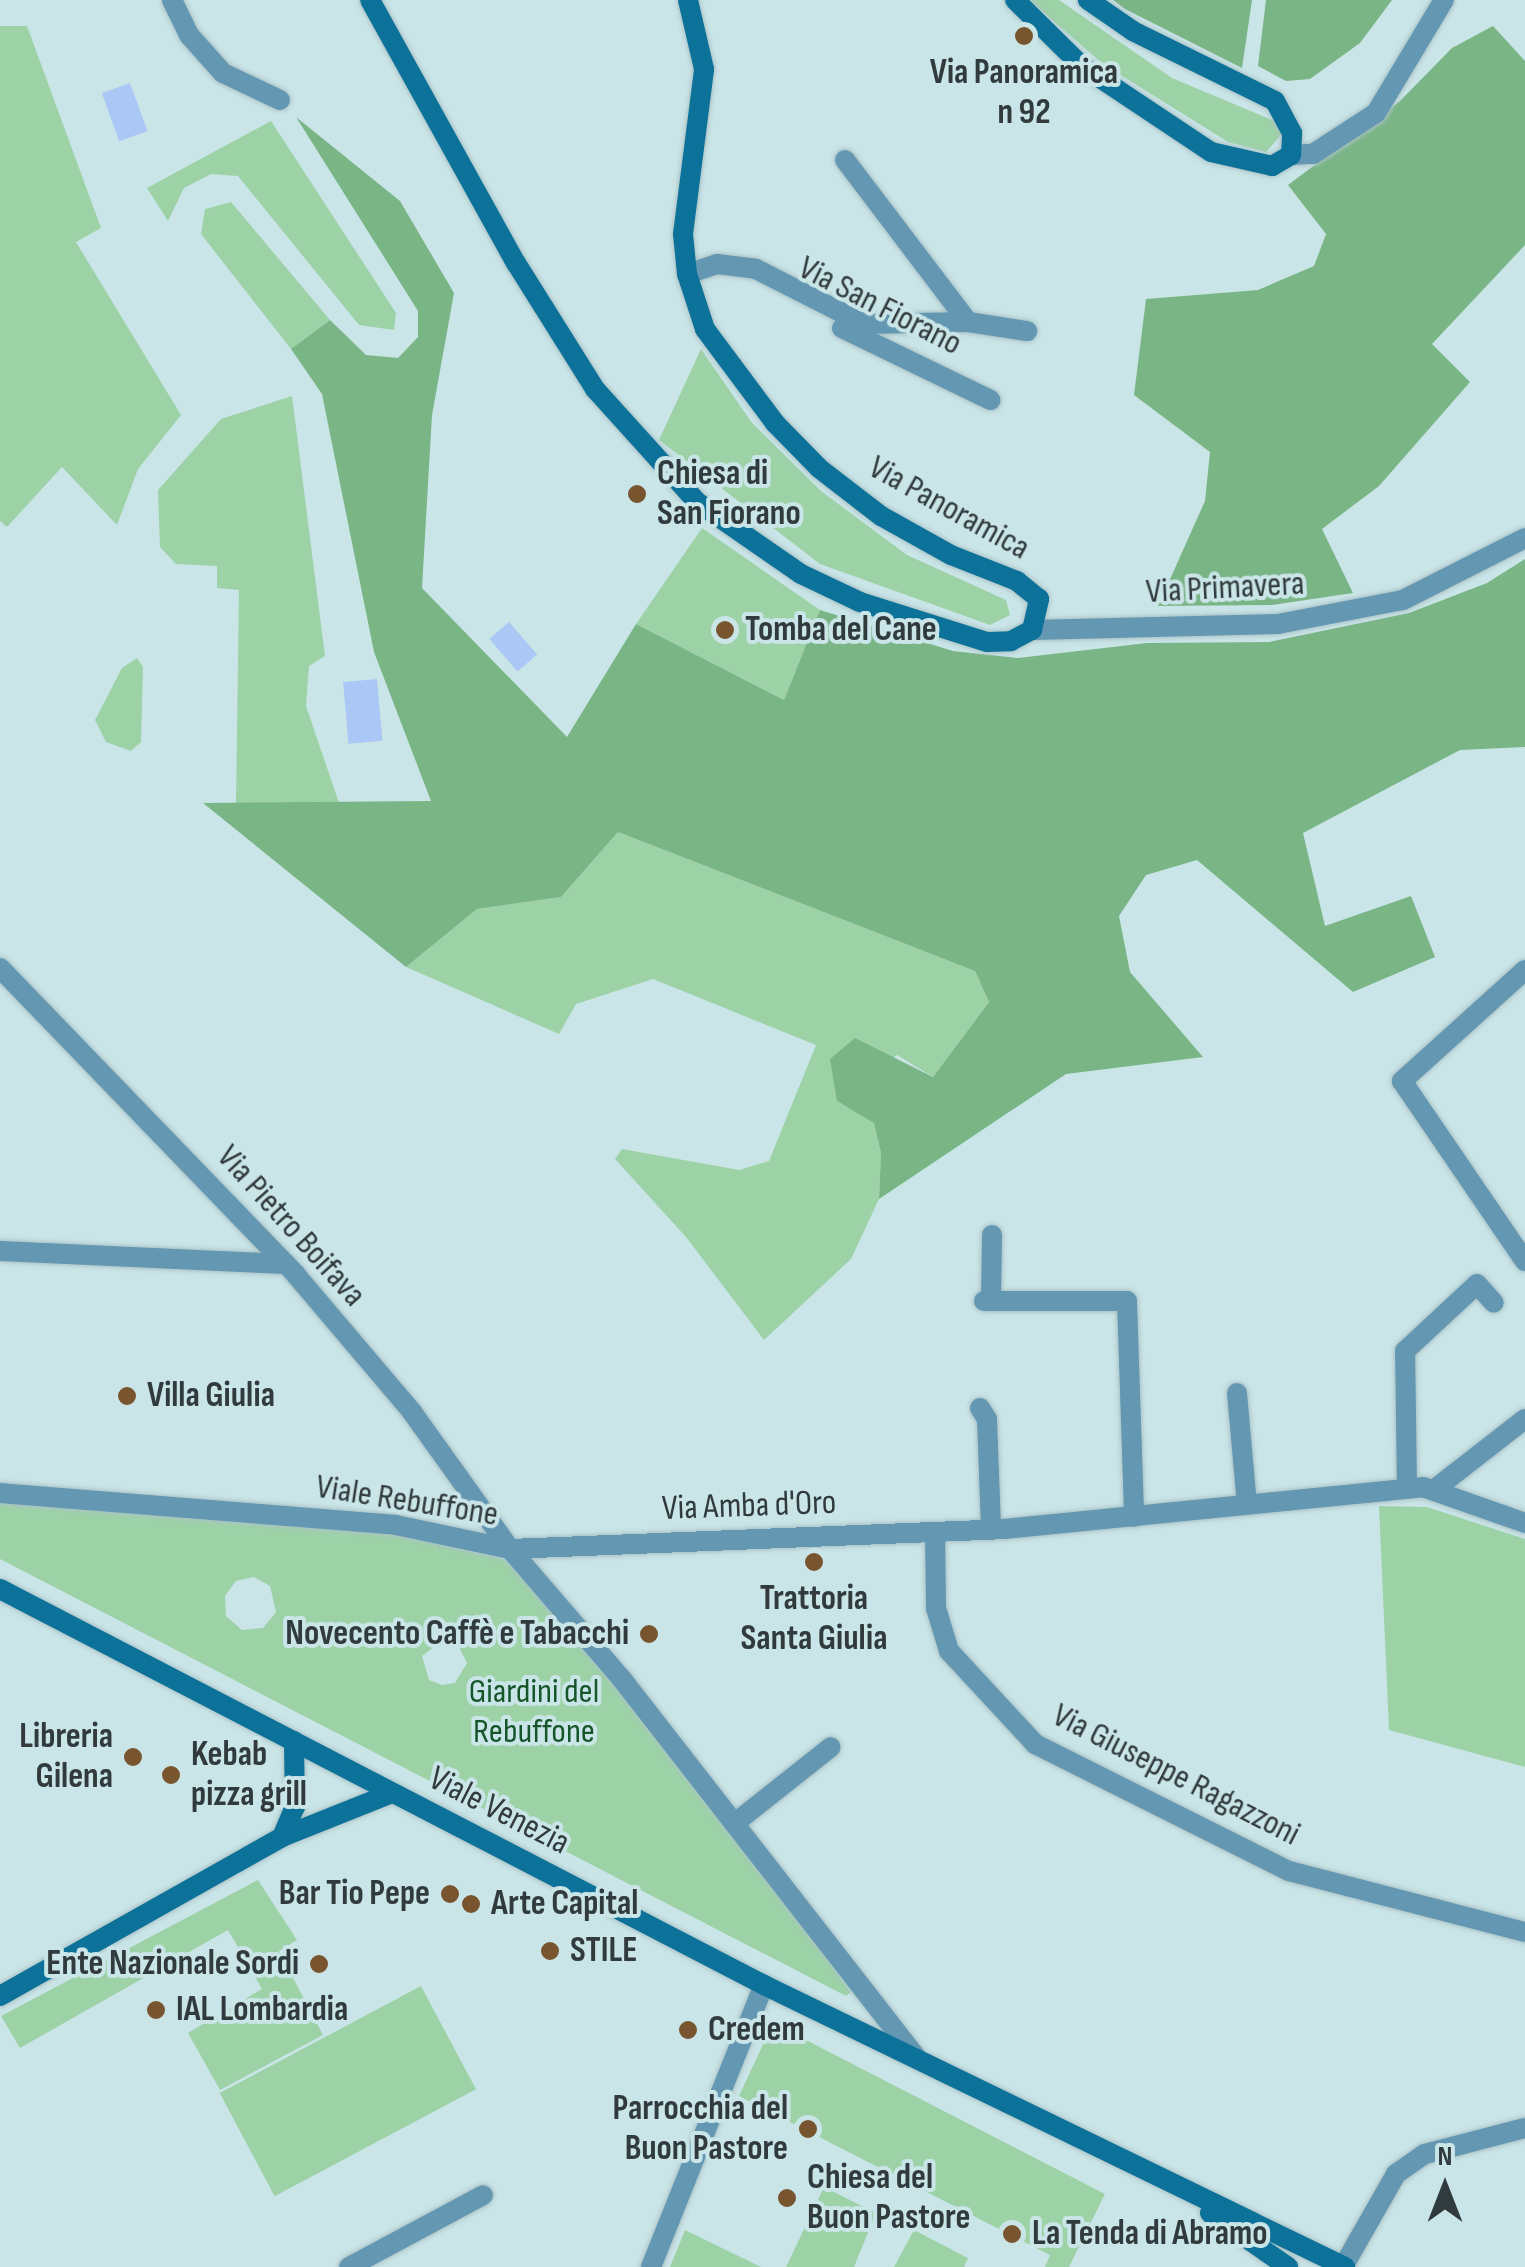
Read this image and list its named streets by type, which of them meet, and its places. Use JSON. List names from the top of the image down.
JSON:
{
  "streets": {
    "street": [
      "Via San Fiorano",
      "Via Panoramica",
      "Via Primavera",
      "Via Pietro Boifava",
      "Viale Rebuffone",
      "Via Amba d'Oro",
      "Via Giuseppe Ragazzoni",
      "Viale Venezia"
    ]
  },
  "crossings": [
    ["Via San Fiorano", "Via Panoramica"],
    ["Via Panoramica", "Via Primavera"],
    ["Via Pietro Boifava", "Viale Rebuffone"],
    ["Via Pietro Boifava", "Via Amba d'Oro"],
    ["Viale Rebuffone", "Via Amba d'Oro"],
    ["Viale Rebuffone", "Viale Venezia"],
    ["Via Amba d'Oro", "Via Giuseppe Ragazzoni"]
  ],
  "parks": ["Giardini del Rebuffone"],
  "places": [
    "Via Panoramica n 92",
    "Chiesa di San Fiorano",
    "Tomba del Cane",
    "Villa Giulia",
    "Trattoria Santa Giulia",
    "Novecento Caffè e Tabacchi",
    "Libreria Gilena",
    "Kebab pizza grill",
    "Bar Tio Pepe",
    "Arte Capital",
    "STILE",
    "Ente Nazionale Sordi",
    "IAL Lombardia",
    "Credem",
    "Parrocchia del Buon Pastore",
    "Chiesa del Buon Pastore",
    "La Tenda di Abramo"
  ],
  "north": "top"
}
